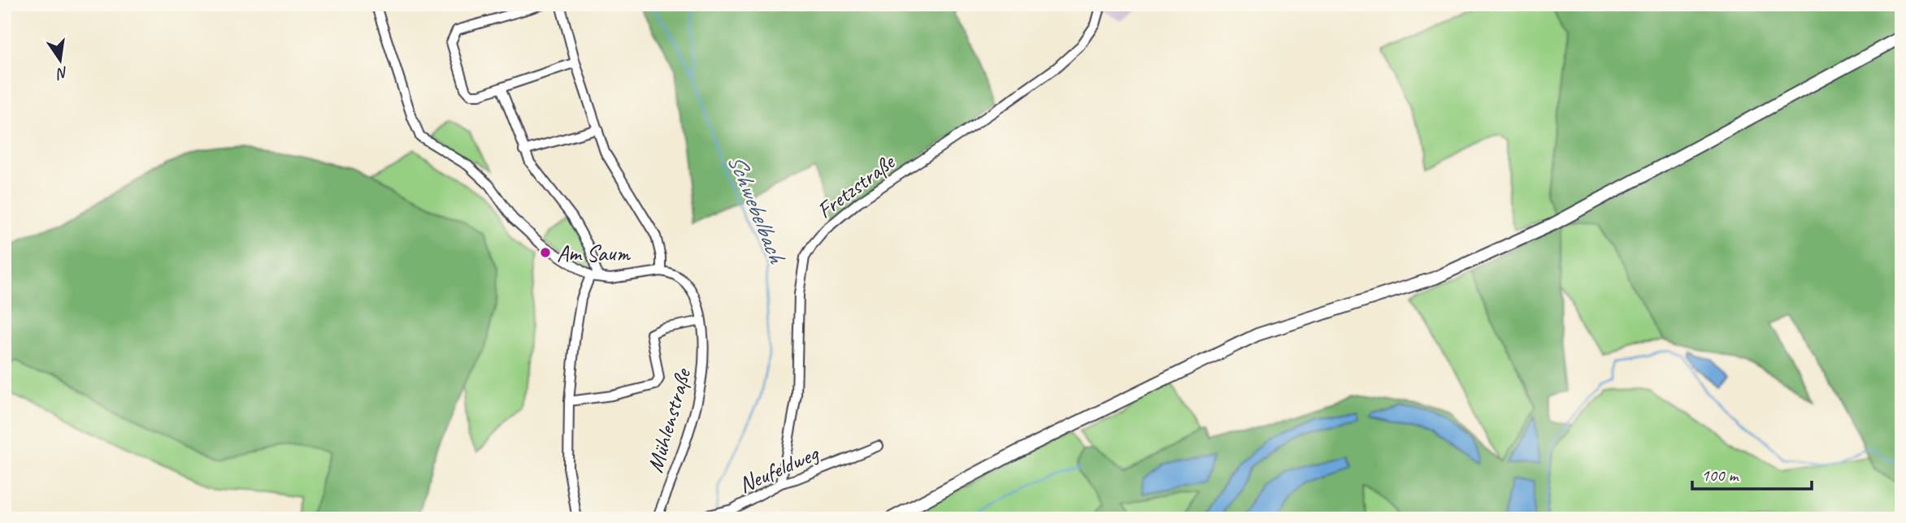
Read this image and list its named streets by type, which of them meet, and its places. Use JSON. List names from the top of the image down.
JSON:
{
  "streets": {
    "street": ["Fretzstraße", "Mühlenstraße", "Neufeldweg"]
  },
  "crossings": [
    ["Fretzstraße", "Neufeldweg"]
  ],
  "water": ["Schwebelbach"],
  "places": ["Am Saum"],
  "scale_bar": "100 m",
  "north": "bottom"
}
